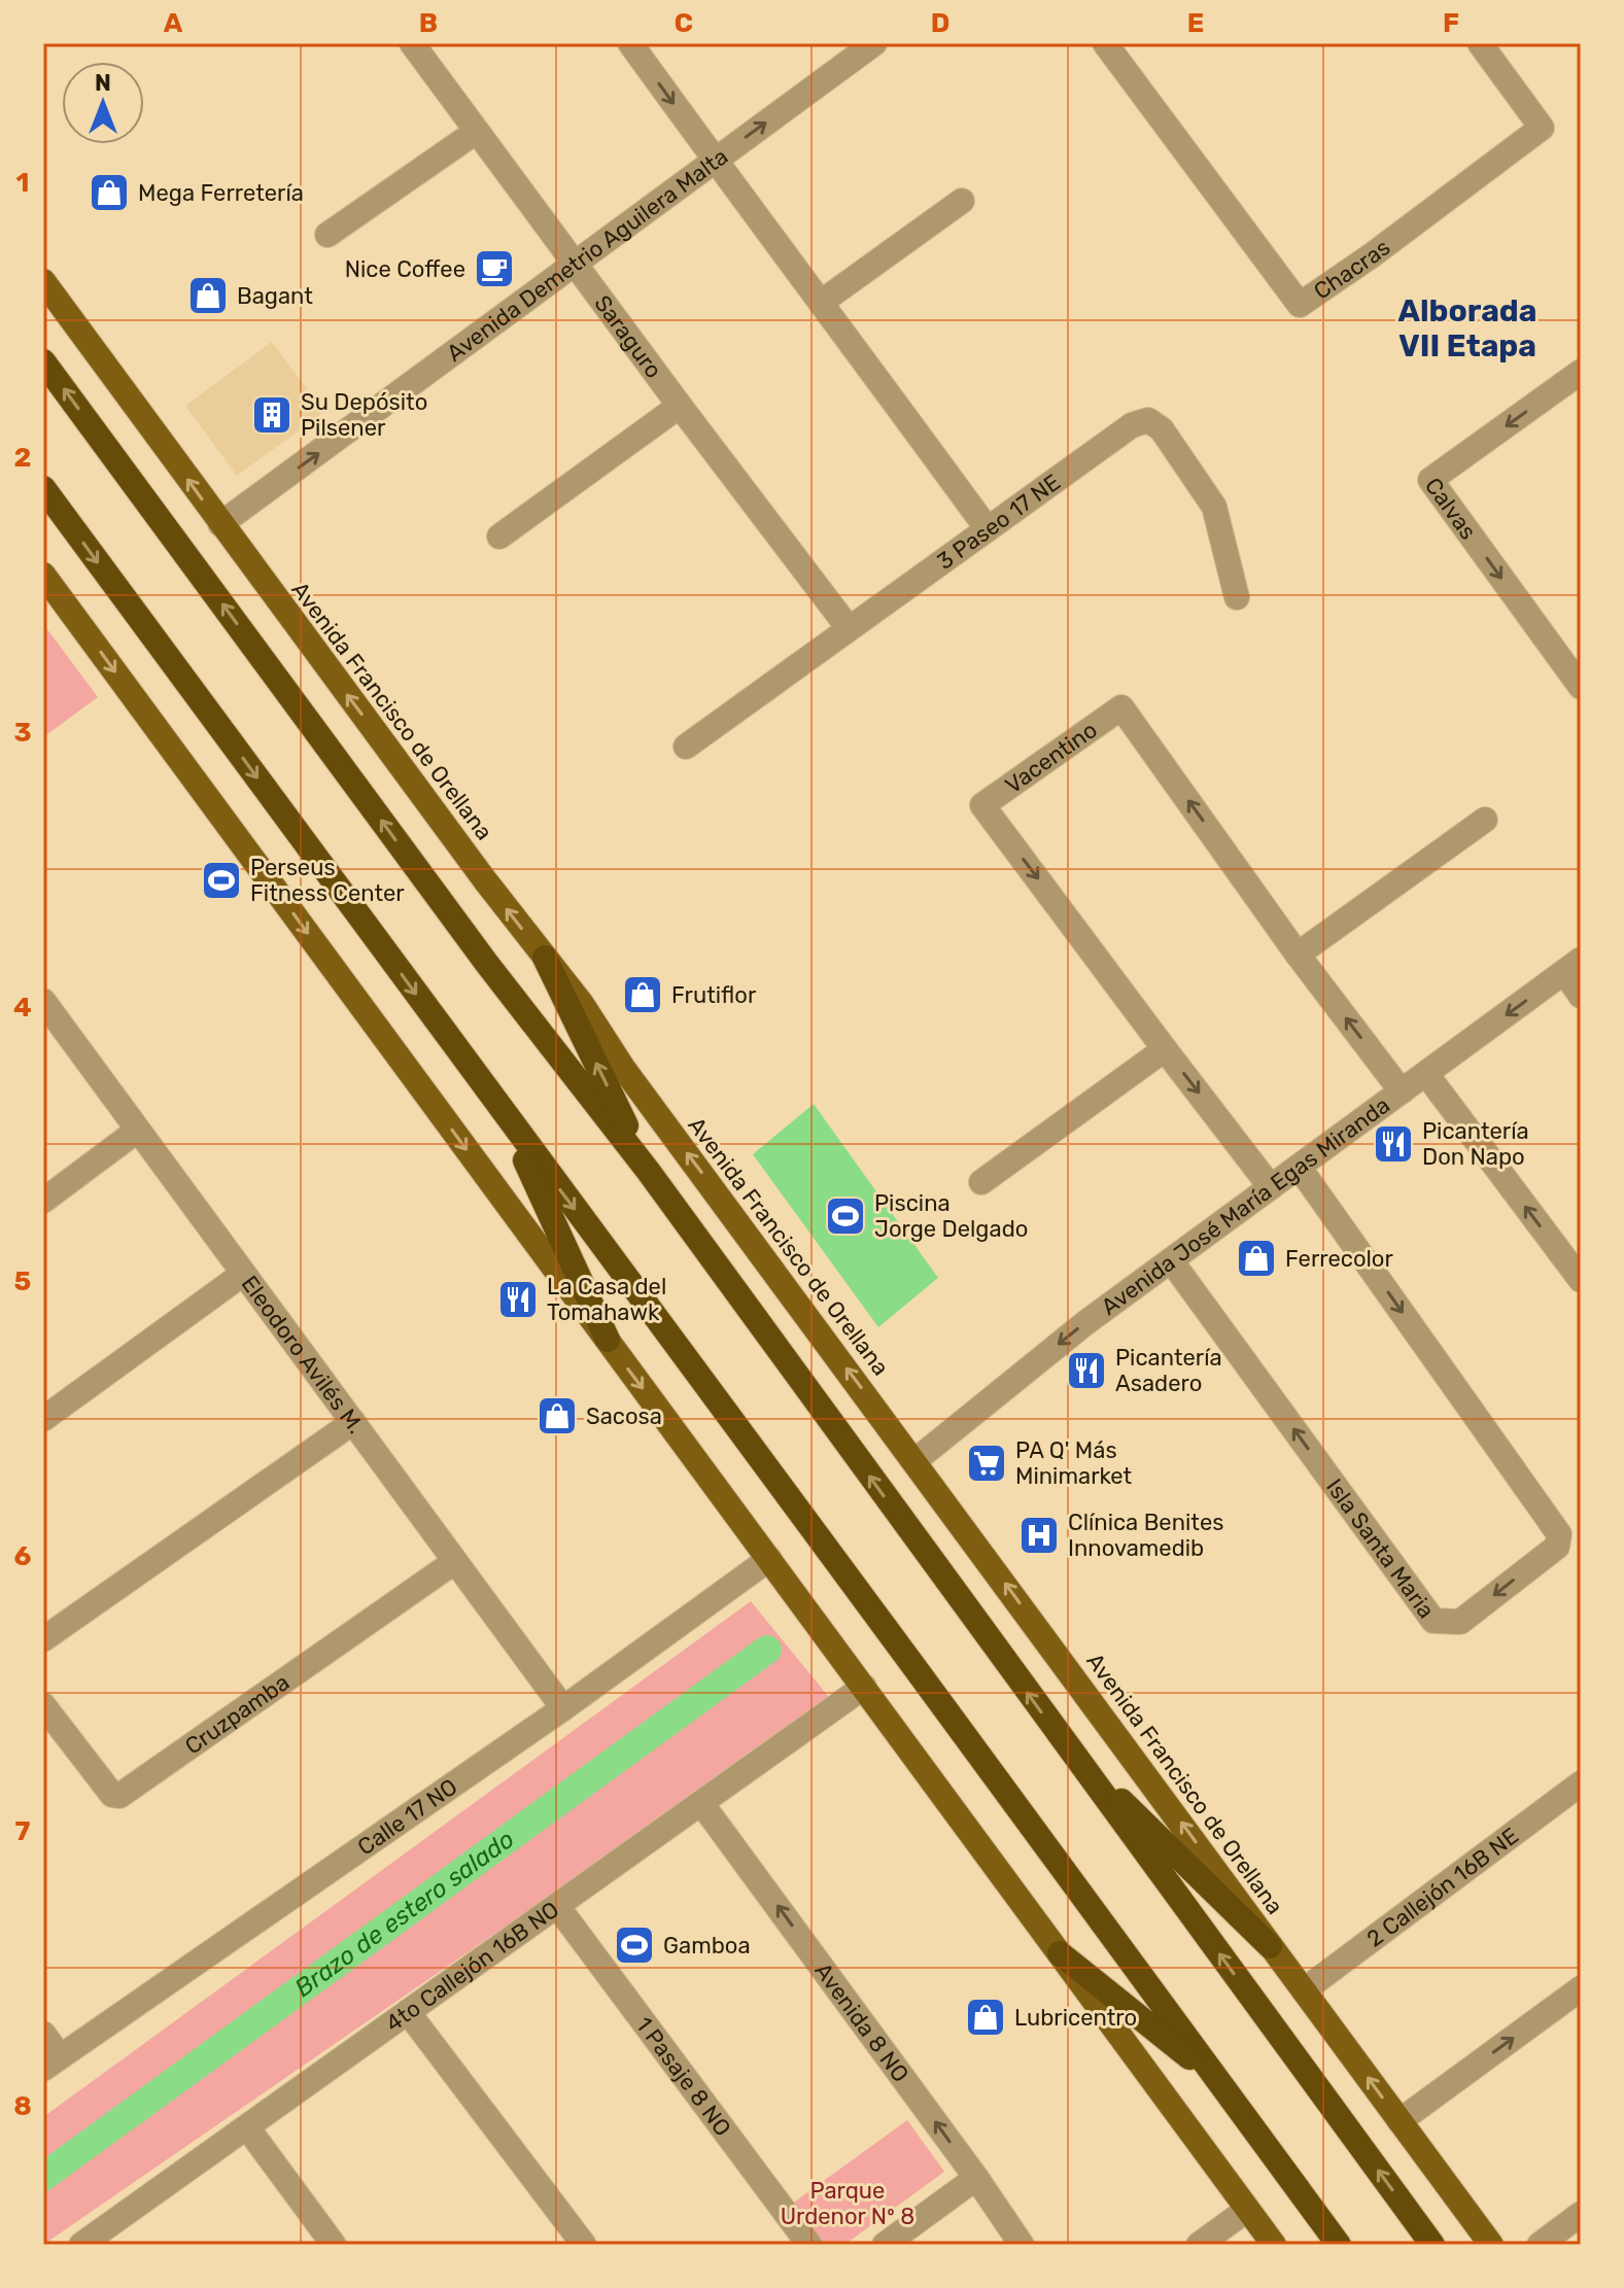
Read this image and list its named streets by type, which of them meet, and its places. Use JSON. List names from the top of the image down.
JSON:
{
  "streets": {
    "main road": ["Avenida Francisco de Orellana"],
    "street": [
      "Avenida Demetrio Aguilera Malta",
      "Chacras",
      "Saraguro",
      "Calvas",
      "3 Paseo 17 NE",
      "Vacentino",
      "Avenida José María Egas Miranda",
      "Eleodoro Avilés M.",
      "Isla Santa Maria",
      "Cruzpamba",
      "Calle 17 NO",
      "2 Callejón 16B NE",
      "4to Callejón 16B NO",
      "Avenida 8 NO",
      "1 Pasaje 8 NO"
    ]
  },
  "crossings": [
    ["Avenida Demetrio Aguilera Malta", "Saraguro"],
    ["Avenida Demetrio Aguilera Malta", "Avenida Francisco de Orellana"],
    ["Saraguro", "3 Paseo 17 NE"],
    ["Avenida Francisco de Orellana", "Avenida José María Egas Miranda"],
    ["Avenida Francisco de Orellana", "2 Callejón 16B NE"],
    ["Vacentino", "Avenida José María Egas Miranda"],
    ["Avenida José María Egas Miranda", "Isla Santa Maria"],
    ["Eleodoro Avilés M.", "Cruzpamba"],
    ["Eleodoro Avilés M.", "Calle 17 NO"],
    ["4to Callejón 16B NO", "Avenida 8 NO"],
    ["4to Callejón 16B NO", "1 Pasaje 8 NO"]
  ],
  "one_way": ["Avenida 8 NO"],
  "districts": ["Alborada VII Etapa"],
  "water": ["Brazo de estero salado"],
  "parks": ["Parque Urdenor Nº 8"],
  "places": {
    "shop": [
      "Mega Ferretería",
      "Bagant",
      "Frutiflor",
      "Ferrecolor",
      "Sacosa",
      "Lubricentro"
    ],
    "cafe": ["Nice Coffee"],
    "building": ["Su Depósito Pilsener"],
    "sports": ["Perseus Fitness Center", "Piscina Jorge Delgado", "Gamboa"],
    "restaurant": ["Picantería Don Napo", "La Casa del Tomahawk", "Picantería Asadero"],
    "supermarket": ["PA Q' Más Minimarket"],
    "hospital": ["Clínica Benites Innovamedib"]
  },
  "north": "top",
  "grid": {
    "columns": [
      "A",
      "B",
      "C",
      "D",
      "E",
      "F"
    ],
    "rows": [
      "1",
      "2",
      "3",
      "4",
      "5",
      "6",
      "7",
      "8"
    ]
  }
}
